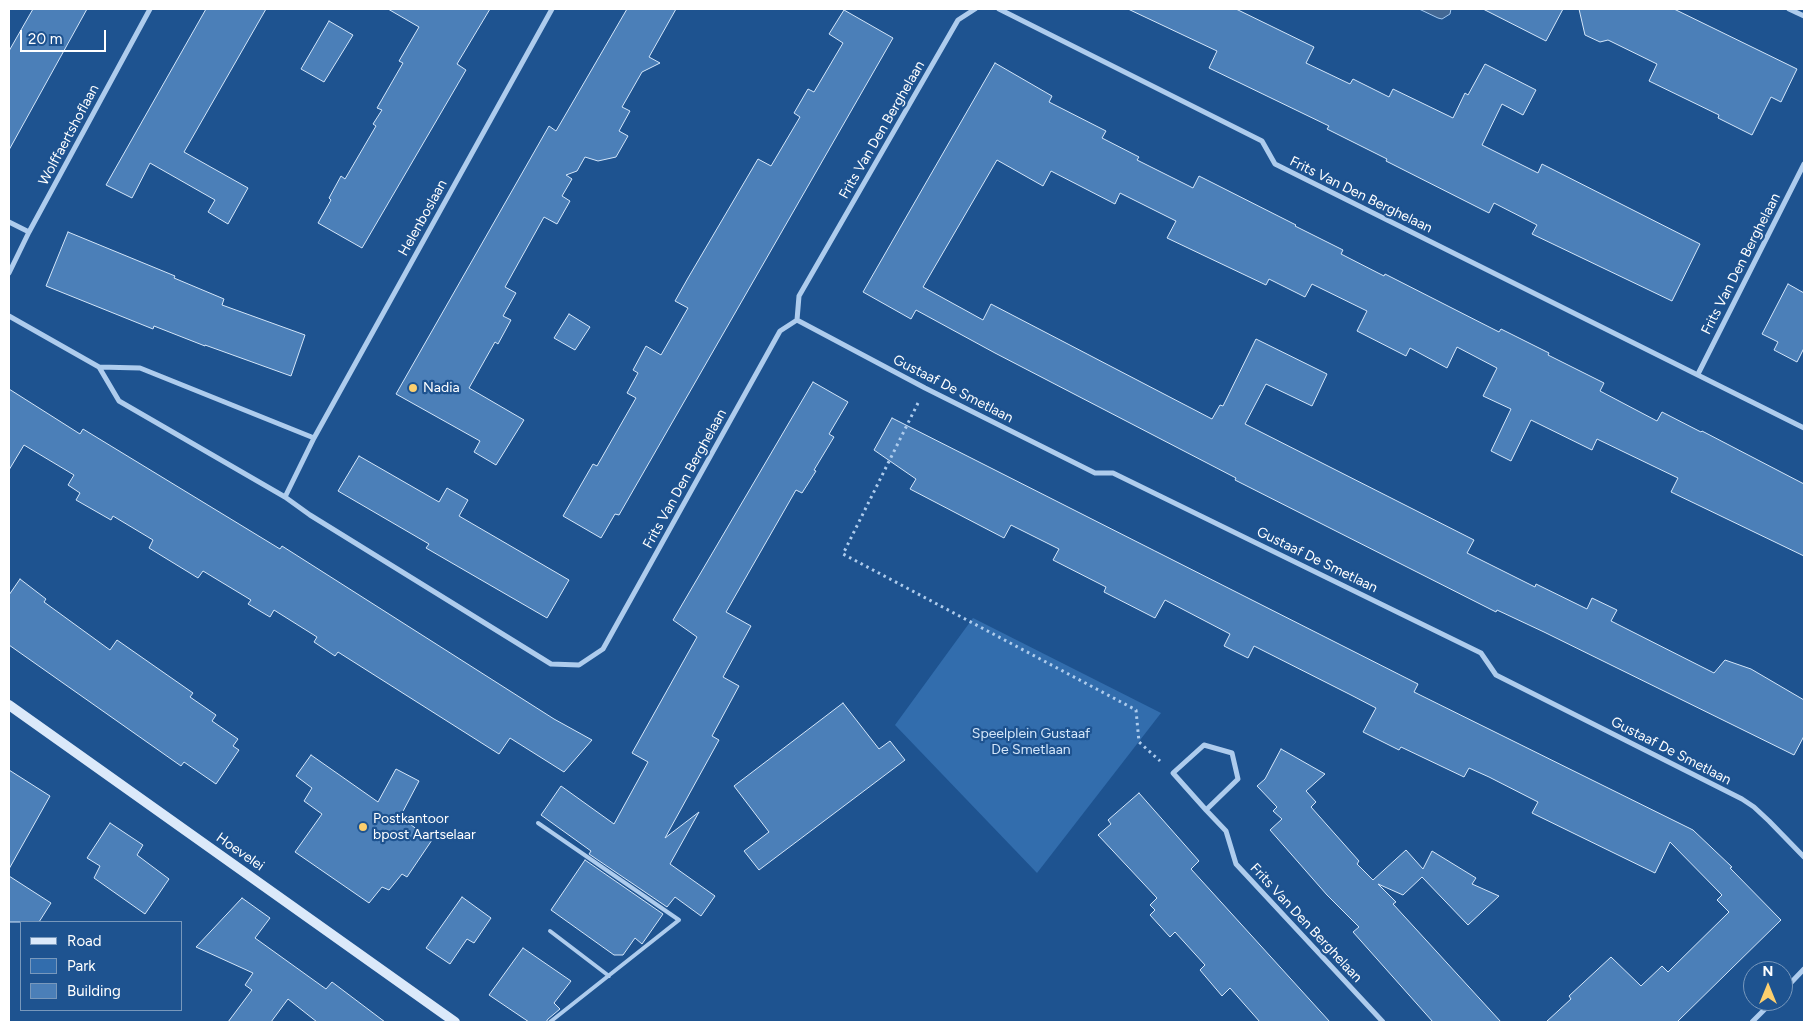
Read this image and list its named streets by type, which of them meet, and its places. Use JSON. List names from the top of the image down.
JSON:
{
  "streets": {
    "street": [
      "Frits Van Den Berghelaan",
      "Wolffaertshoflaan",
      "Helenboslaan",
      "Gustaaf De Smetlaan",
      "Hoevelei"
    ]
  },
  "crossings": [
    ["Frits Van Den Berghelaan", "Helenboslaan"],
    ["Frits Van Den Berghelaan", "Gustaaf De Smetlaan"]
  ],
  "parks": ["Speelplein Gustaaf De Smetlaan"],
  "places": ["Nadia", "Postkantoor bpost Aartselaar"],
  "legend": ["Road", "Park", "Building"],
  "scale_bar": "20 m",
  "north": "top"
}
